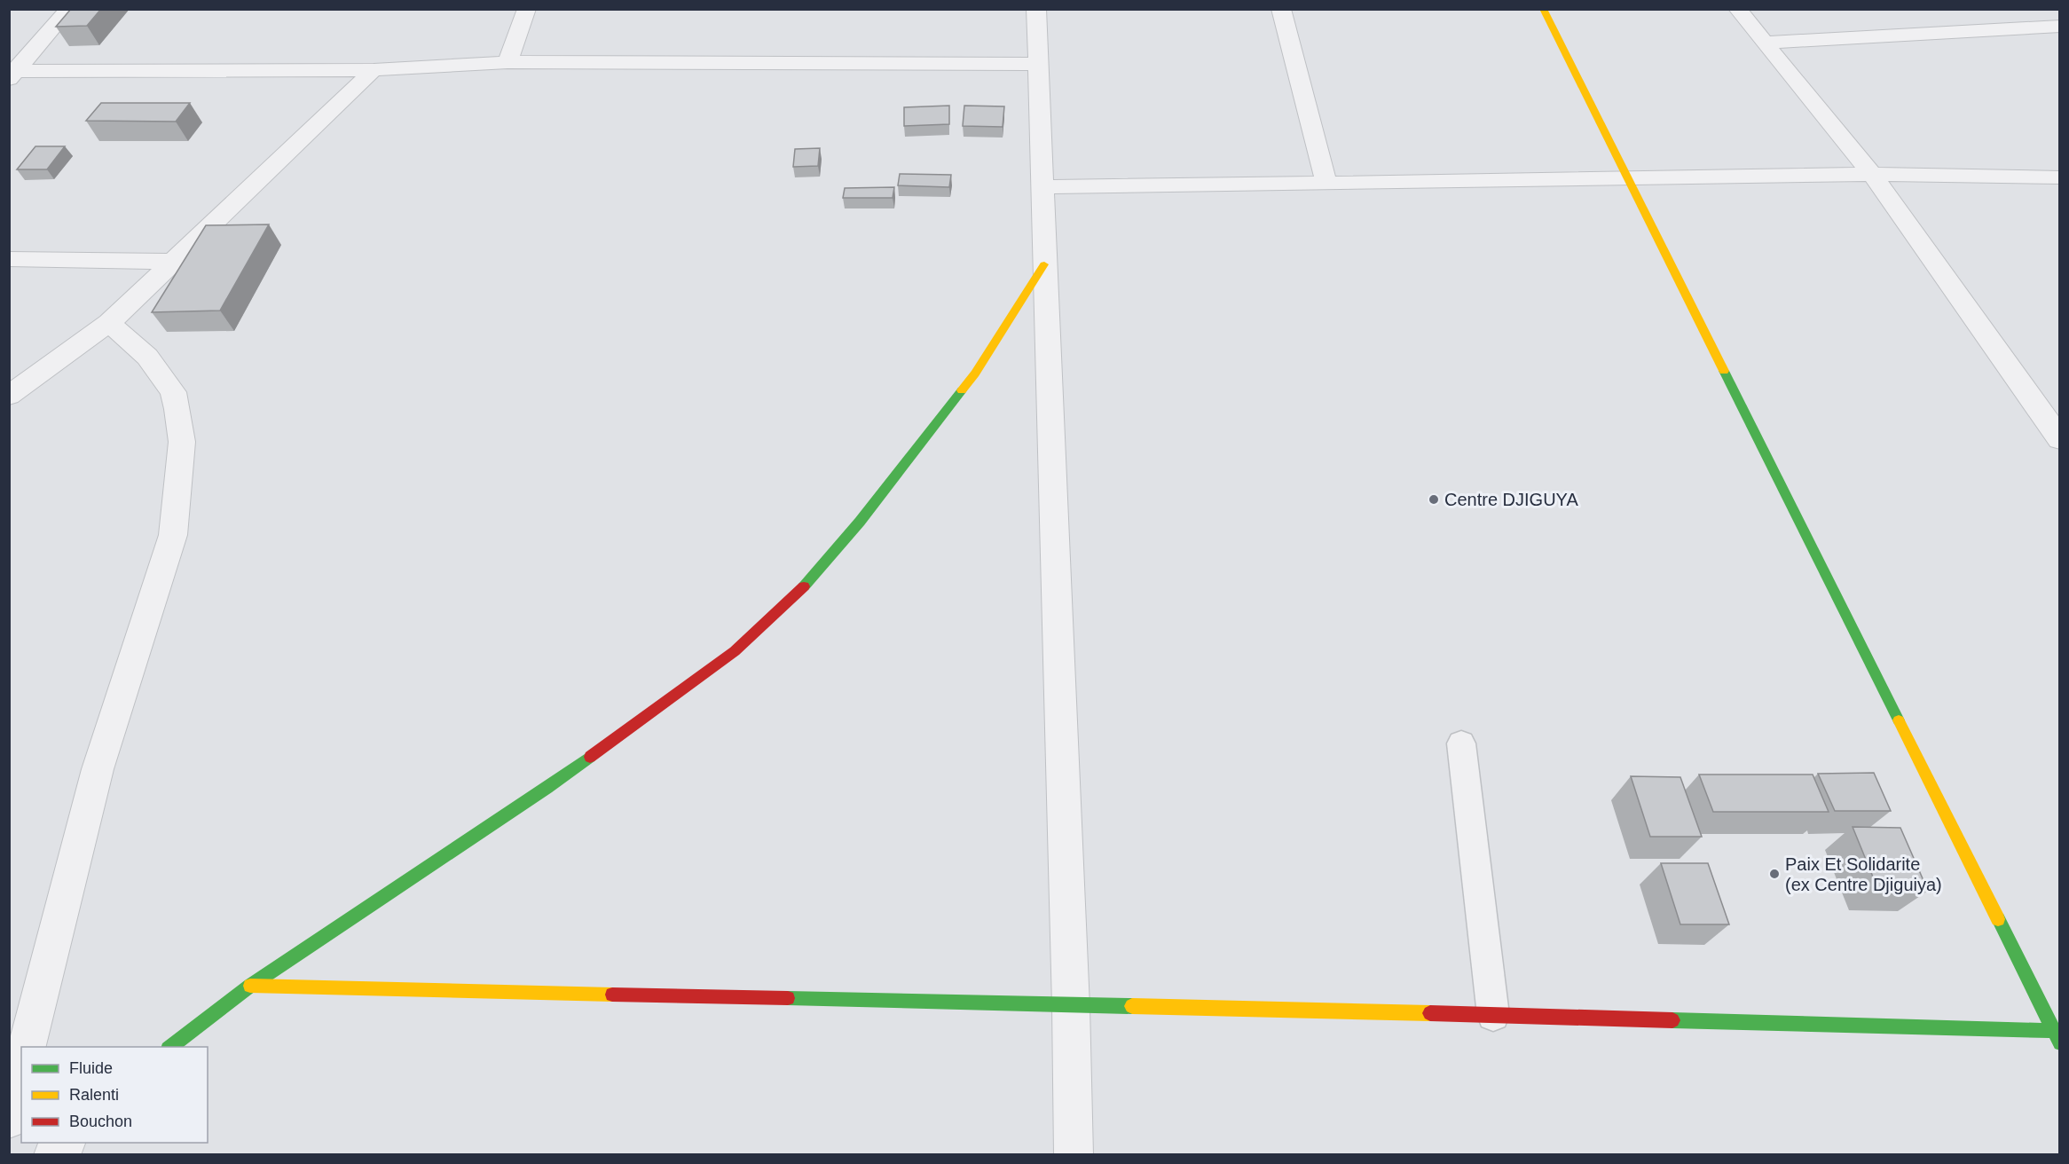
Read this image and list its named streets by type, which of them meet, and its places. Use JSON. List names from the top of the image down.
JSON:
{
  "places": ["Centre DJIGUYA", "Paix Et Solidarite (ex Centre Djiguiya)"],
  "legend": ["Fluide", "Ralenti", "Bouchon"]
}
